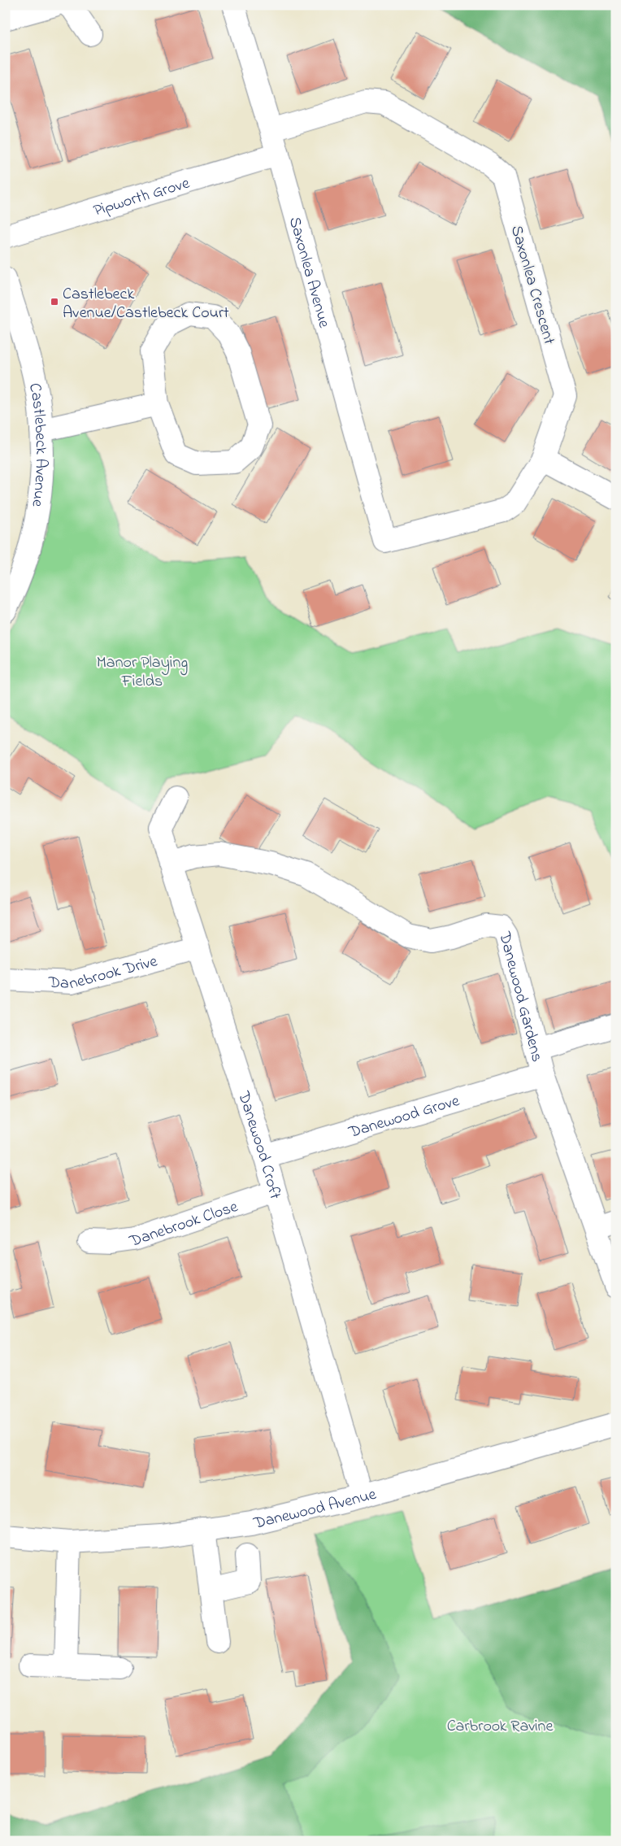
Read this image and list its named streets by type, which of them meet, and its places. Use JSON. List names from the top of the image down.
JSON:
{
  "streets": {
    "street": [
      "Pipworth Grove",
      "Saxonlea Avenue",
      "Saxonlea Crescent",
      "Castlebeck Avenue",
      "Danebrook Drive",
      "Danewood Gardens",
      "Danewood Grove",
      "Danewood Croft",
      "Danebrook Close",
      "Danewood Avenue"
    ]
  },
  "crossings": [
    ["Pipworth Grove", "Saxonlea Avenue"],
    ["Saxonlea Avenue", "Saxonlea Crescent"],
    ["Danebrook Drive", "Danewood Croft"],
    ["Danewood Gardens", "Danewood Grove"],
    ["Danewood Gardens", "Danewood Croft"],
    ["Danewood Grove", "Danewood Croft"],
    ["Danewood Croft", "Danebrook Close"],
    ["Danewood Croft", "Danewood Avenue"]
  ],
  "parks": ["Manor Playing Fields", "Carbrook Ravine"],
  "places": {
    "transit": ["Castlebeck Avenue/Castlebeck Court"]
  }
}
